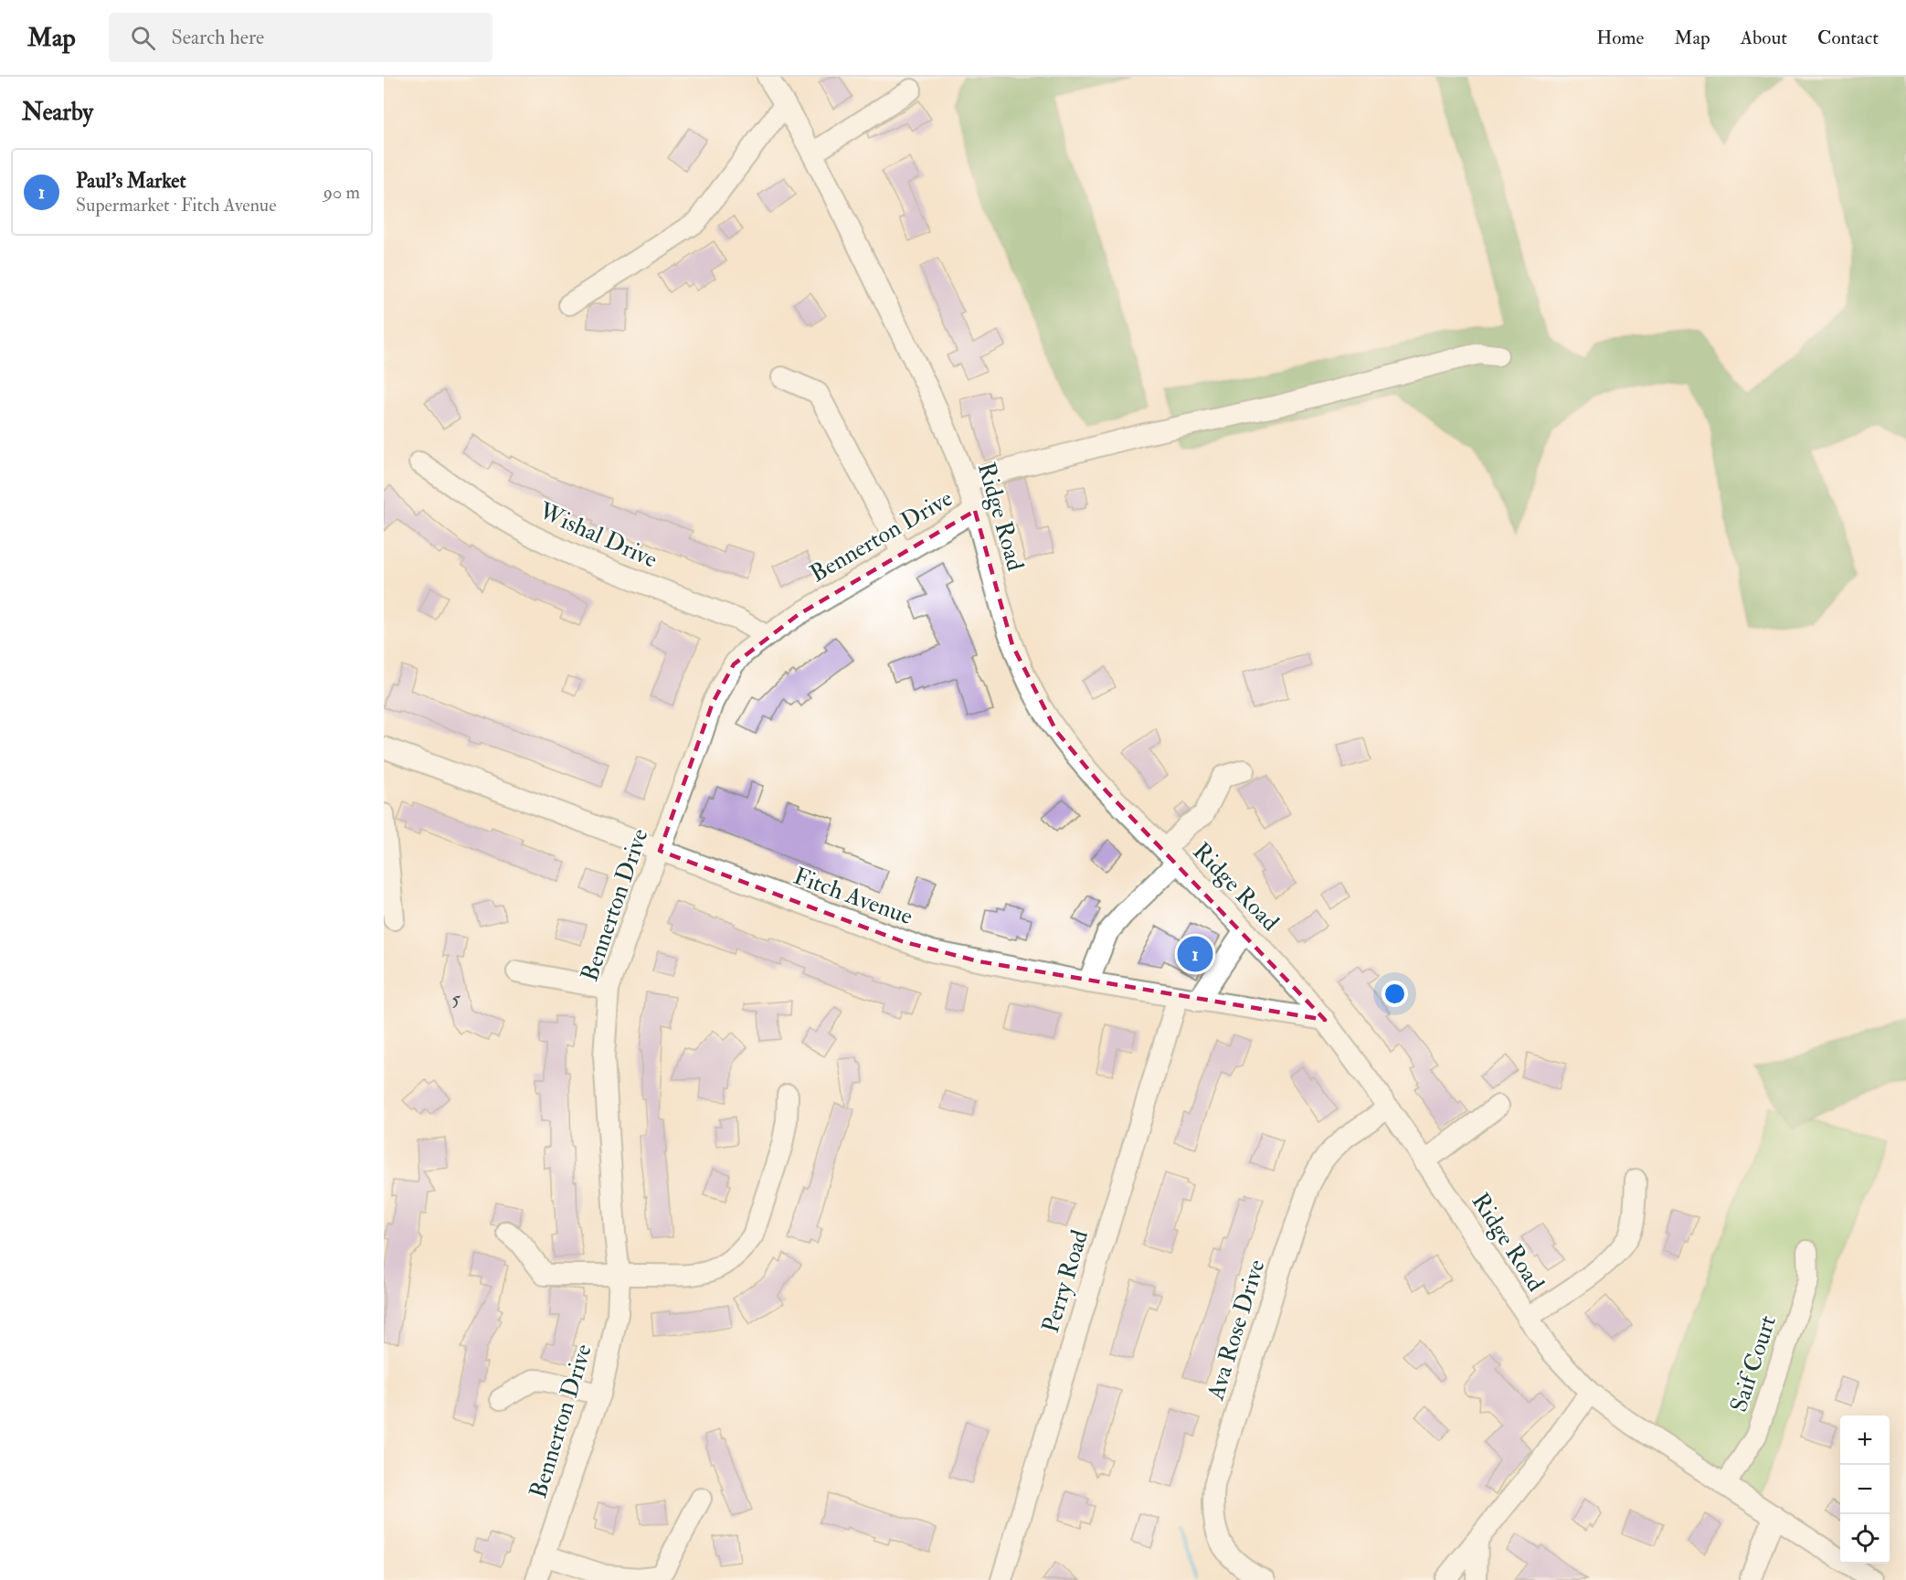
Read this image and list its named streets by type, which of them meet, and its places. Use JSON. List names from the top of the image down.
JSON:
{
  "streets": {
    "street": [
      "Ridge Road",
      "Wishal Drive",
      "Bennerton Drive",
      "Fitch Avenue",
      "Perry Road",
      "Ava Rose Drive",
      "Saif Court"
    ]
  },
  "crossings": [
    ["Ridge Road", "Bennerton Drive"],
    ["Ridge Road", "Fitch Avenue"],
    ["Ridge Road", "Perry Road"],
    ["Ridge Road", "Ava Rose Drive"],
    ["Ridge Road", "Saif Court"],
    ["Wishal Drive", "Bennerton Drive"],
    ["Bennerton Drive", "Fitch Avenue"],
    ["Fitch Avenue", "Perry Road"]
  ],
  "house_numbers": ["5"],
  "page": {
    "header": "Map",
    "search": "Search here",
    "nav": [
      "Home",
      "Map",
      "About",
      "Contact"
    ],
    "heading": "Nearby",
    "list": [
      {
        "mark": "1",
        "name": "Paul’s Market",
        "note": "Supermarket · Fitch Avenue",
        "value": "90 m"
      }
    ],
    "pins": "1",
    "map_buttons": ["+", "−"]
  }
}
